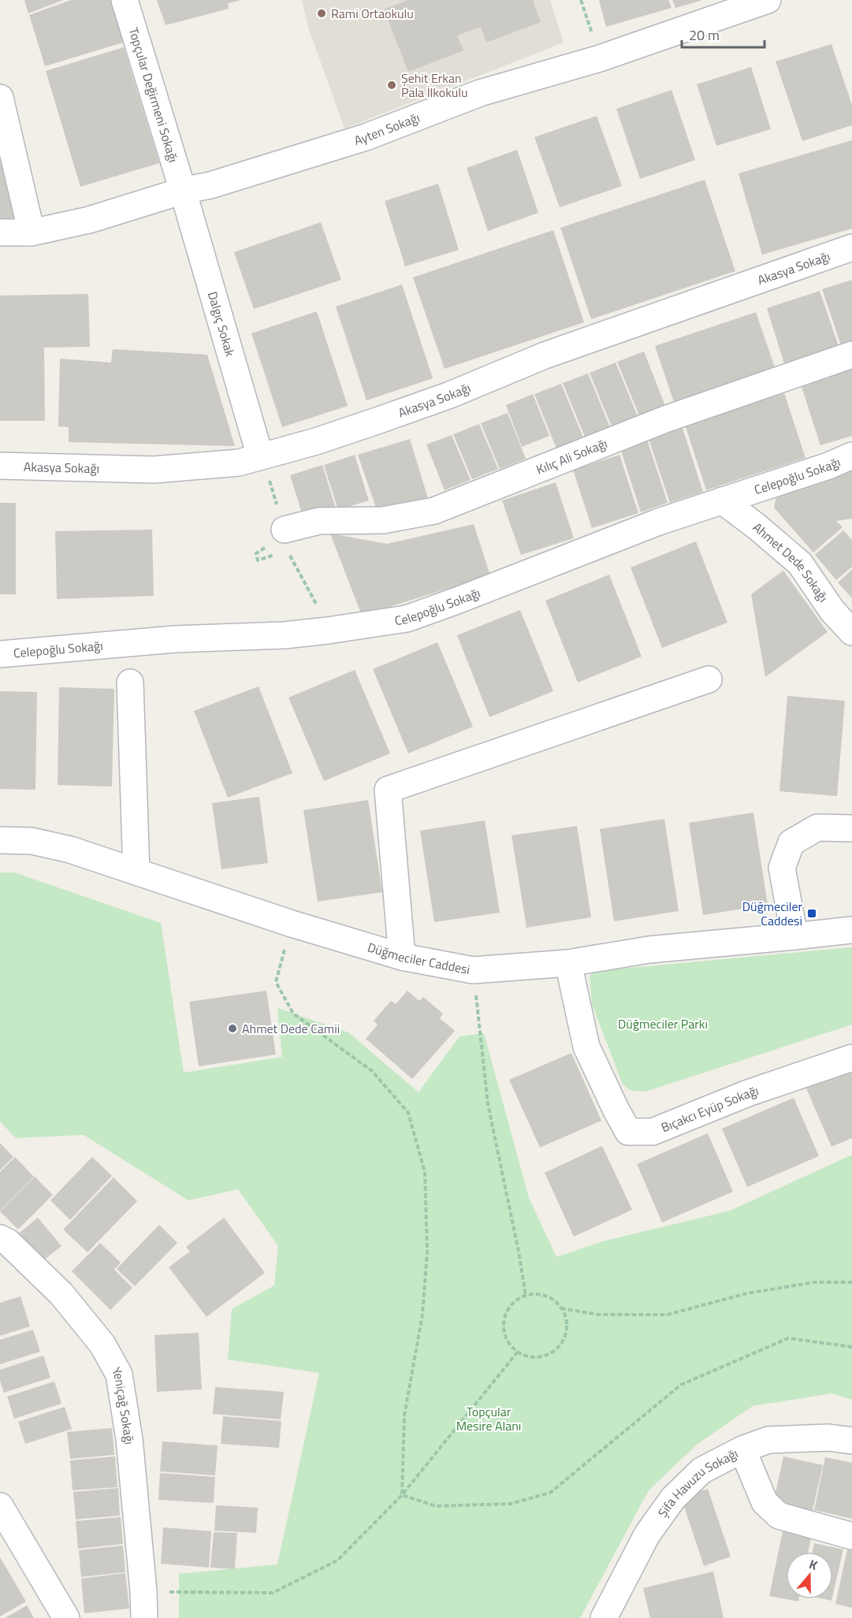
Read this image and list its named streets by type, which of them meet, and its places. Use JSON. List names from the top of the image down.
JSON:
{
  "streets": {
    "street": [
      "Topçular Değirmeni Sokağı",
      "Ayten Sokağı",
      "Akasya Sokağı",
      "Dalgıç Sokak",
      "Kılıç Ali Sokağı",
      "Celepoğlu Sokağı",
      "Ahmet Dede Sokağı",
      "Düğmeciler Caddesi",
      "Bıçakcı Eyüp Sokağı",
      "Yeniçağ Sokağı",
      "Şifa Havuzu Sokağı"
    ]
  },
  "crossings": [
    ["Topçular Değirmeni Sokağı", "Ayten Sokağı"],
    ["Topçular Değirmeni Sokağı", "Dalgıç Sokak"],
    ["Ayten Sokağı", "Dalgıç Sokak"],
    ["Akasya Sokağı", "Dalgıç Sokak"],
    ["Celepoğlu Sokağı", "Ahmet Dede Sokağı"],
    ["Düğmeciler Caddesi", "Bıçakcı Eyüp Sokağı"]
  ],
  "parks": ["Düğmeciler Parkı", "Topçular Mesire Alanı"],
  "places": {
    "other": ["Rami Ortaokulu", "Şehit Erkan Pala İlkokulu", "Ahmet Dede Camii"],
    "transit": ["Düğmeciler Caddesi"]
  },
  "scale_bar": "20 m",
  "north": "top"
}
